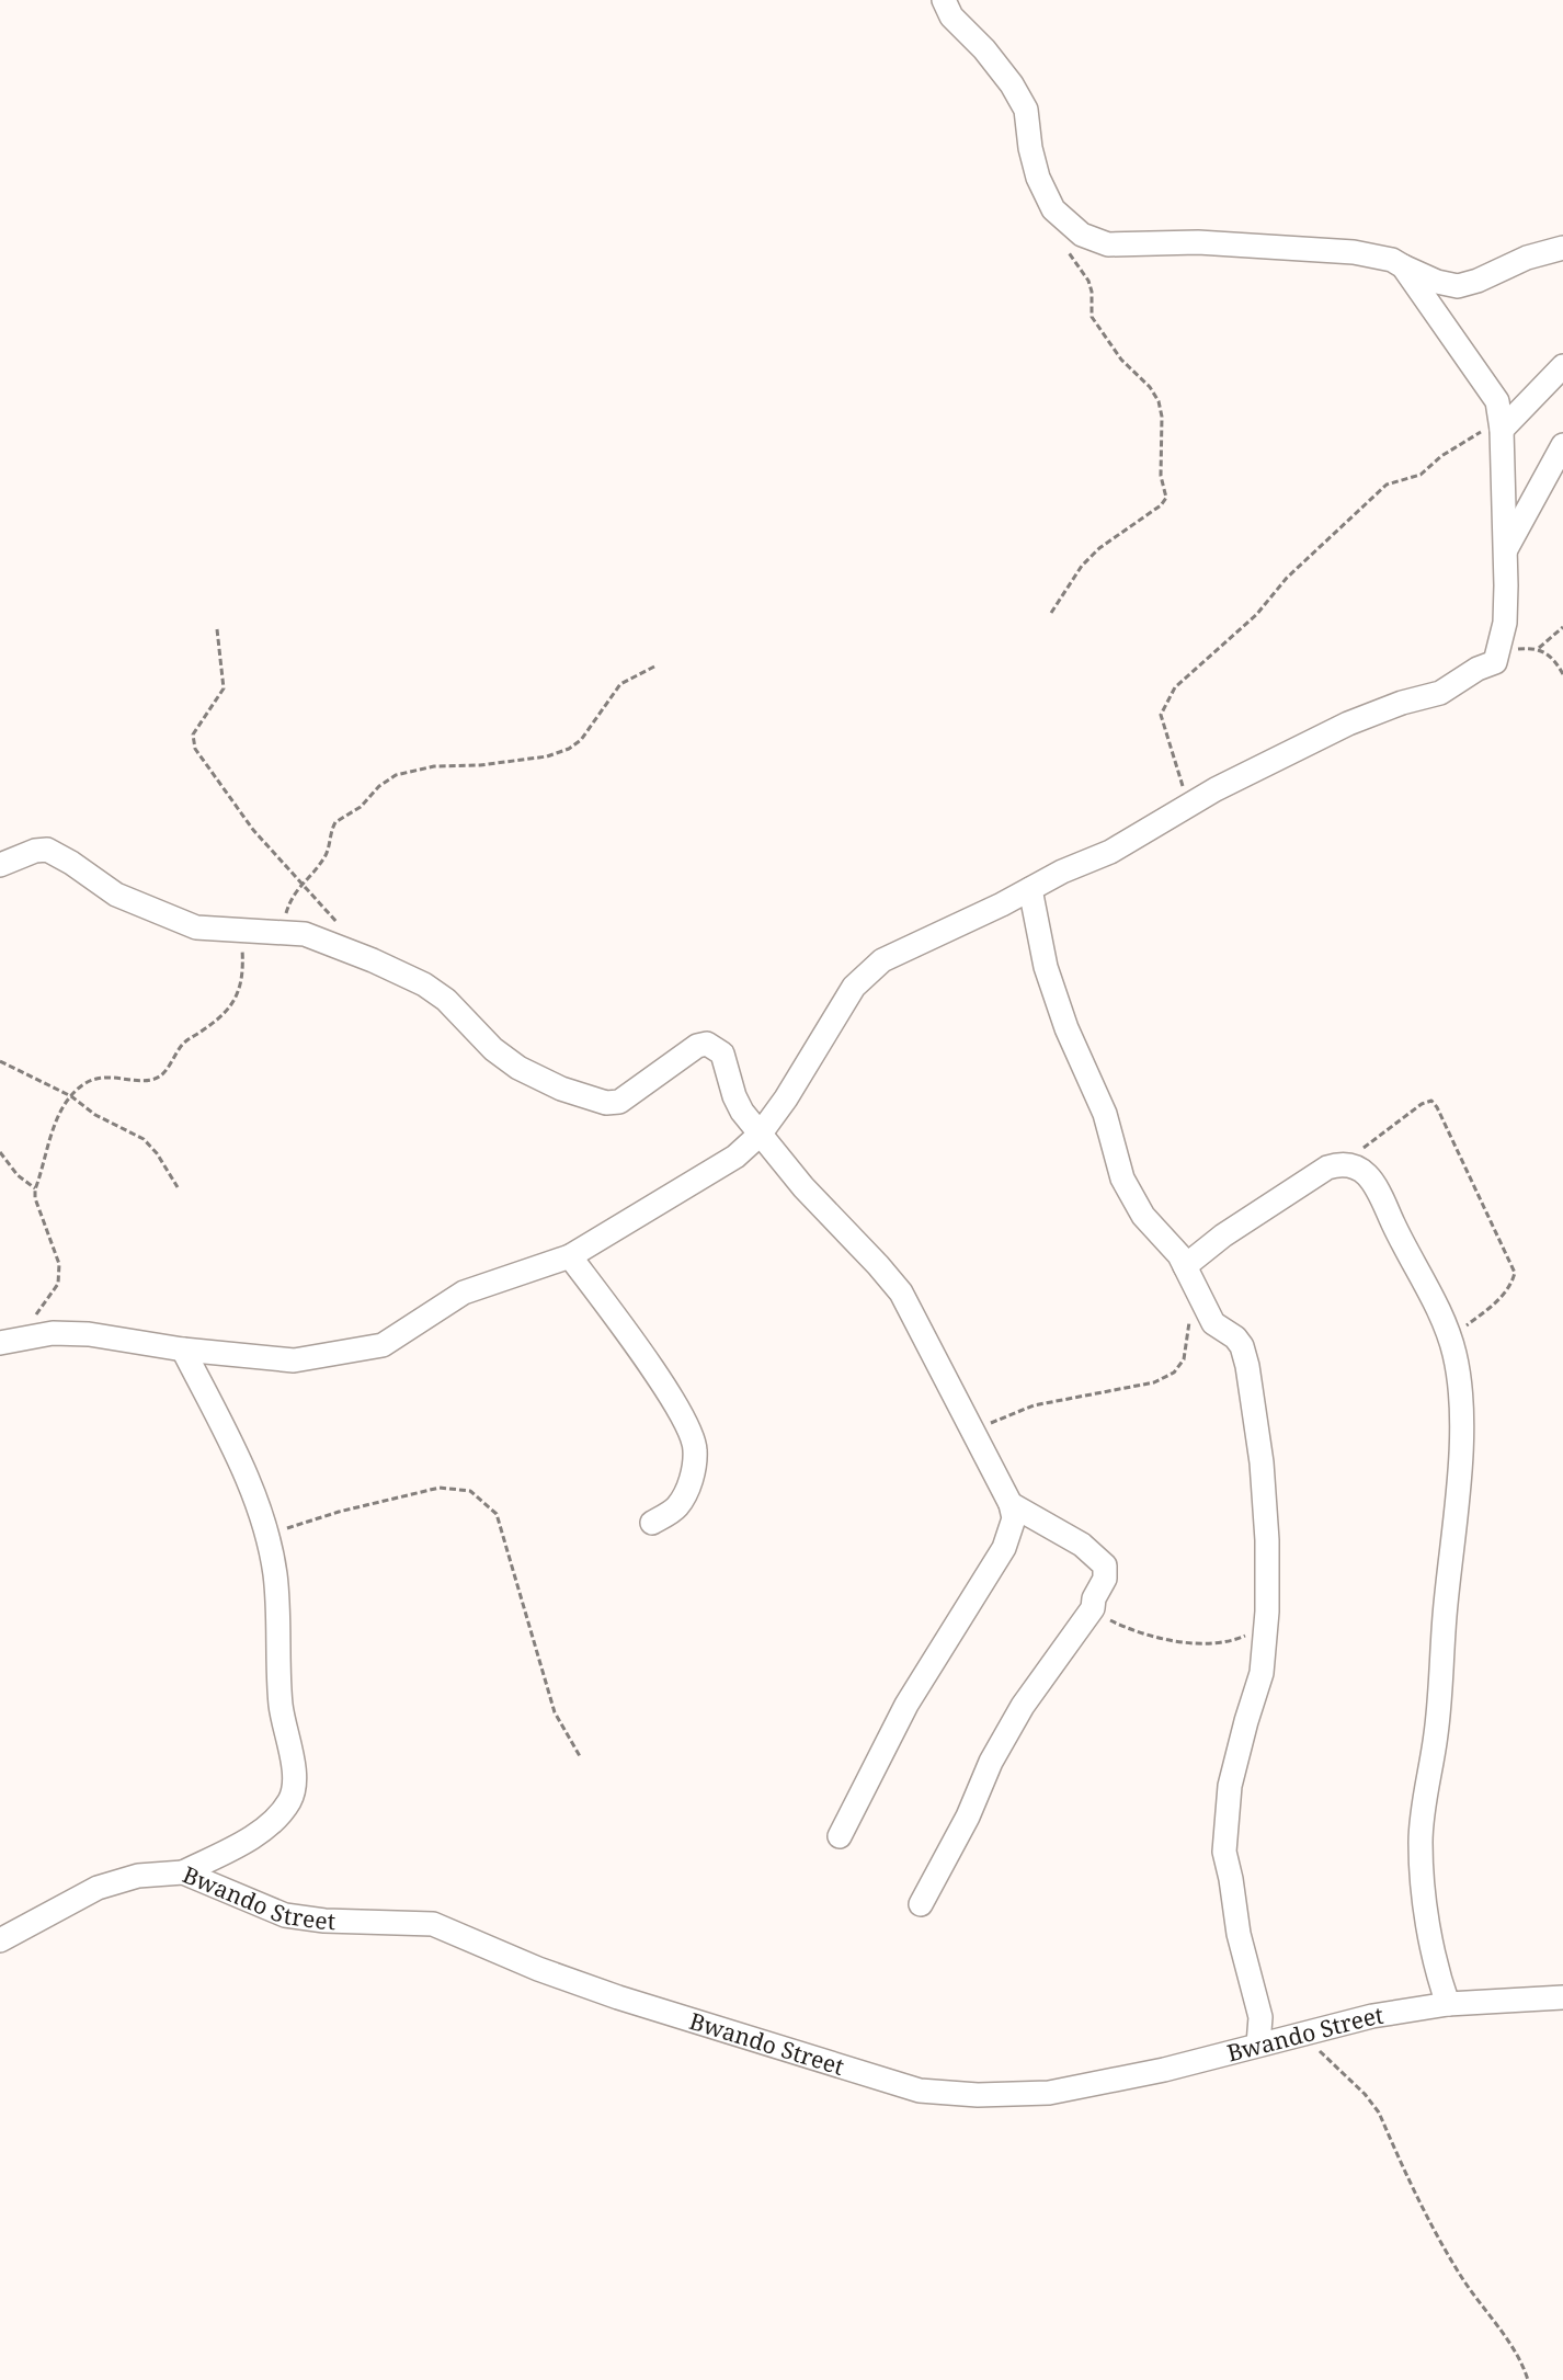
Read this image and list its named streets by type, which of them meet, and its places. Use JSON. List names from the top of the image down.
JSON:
{
  "streets": {
    "street": ["Bwando Street"]
  }
}
